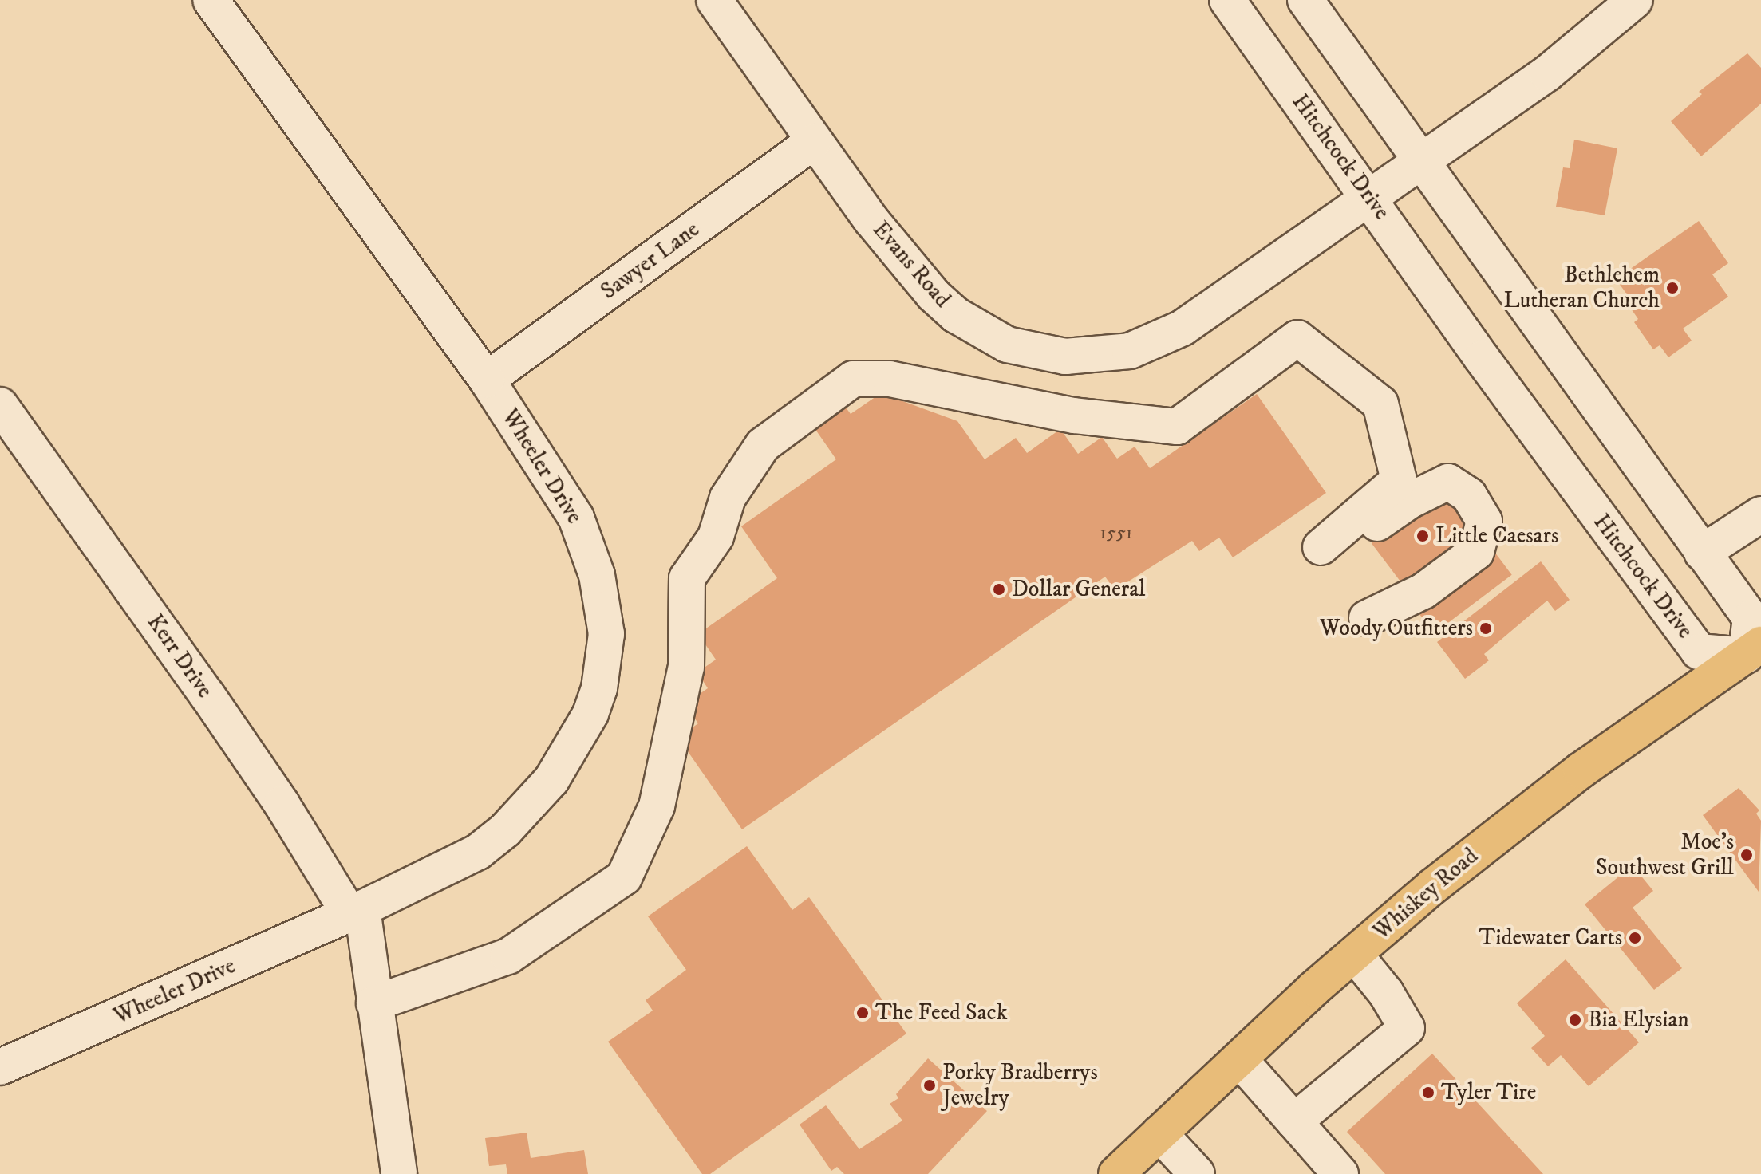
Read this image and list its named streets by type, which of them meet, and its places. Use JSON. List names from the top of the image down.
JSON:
{
  "streets": {
    "main road": ["Whiskey Road"],
    "street": [
      "Hitchcock Drive",
      "Sawyer Lane",
      "Evans Road",
      "Wheeler Drive",
      "Kerr Drive"
    ]
  },
  "crossings": [
    ["Hitchcock Drive", "Evans Road"],
    ["Hitchcock Drive", "Whiskey Road"],
    ["Sawyer Lane", "Evans Road"],
    ["Sawyer Lane", "Wheeler Drive"],
    ["Wheeler Drive", "Kerr Drive"]
  ],
  "places": [
    "Bethlehem Lutheran Church",
    "Little Caesars",
    "Dollar General",
    "Woody Outfitters",
    "Moe's Southwest Grill",
    "Tidewater Carts",
    "The Feed Sack",
    "Bia Elysian",
    "Porky Bradberrys Jewelry",
    "Tyler Tire"
  ],
  "house_numbers": ["1551"]
}
